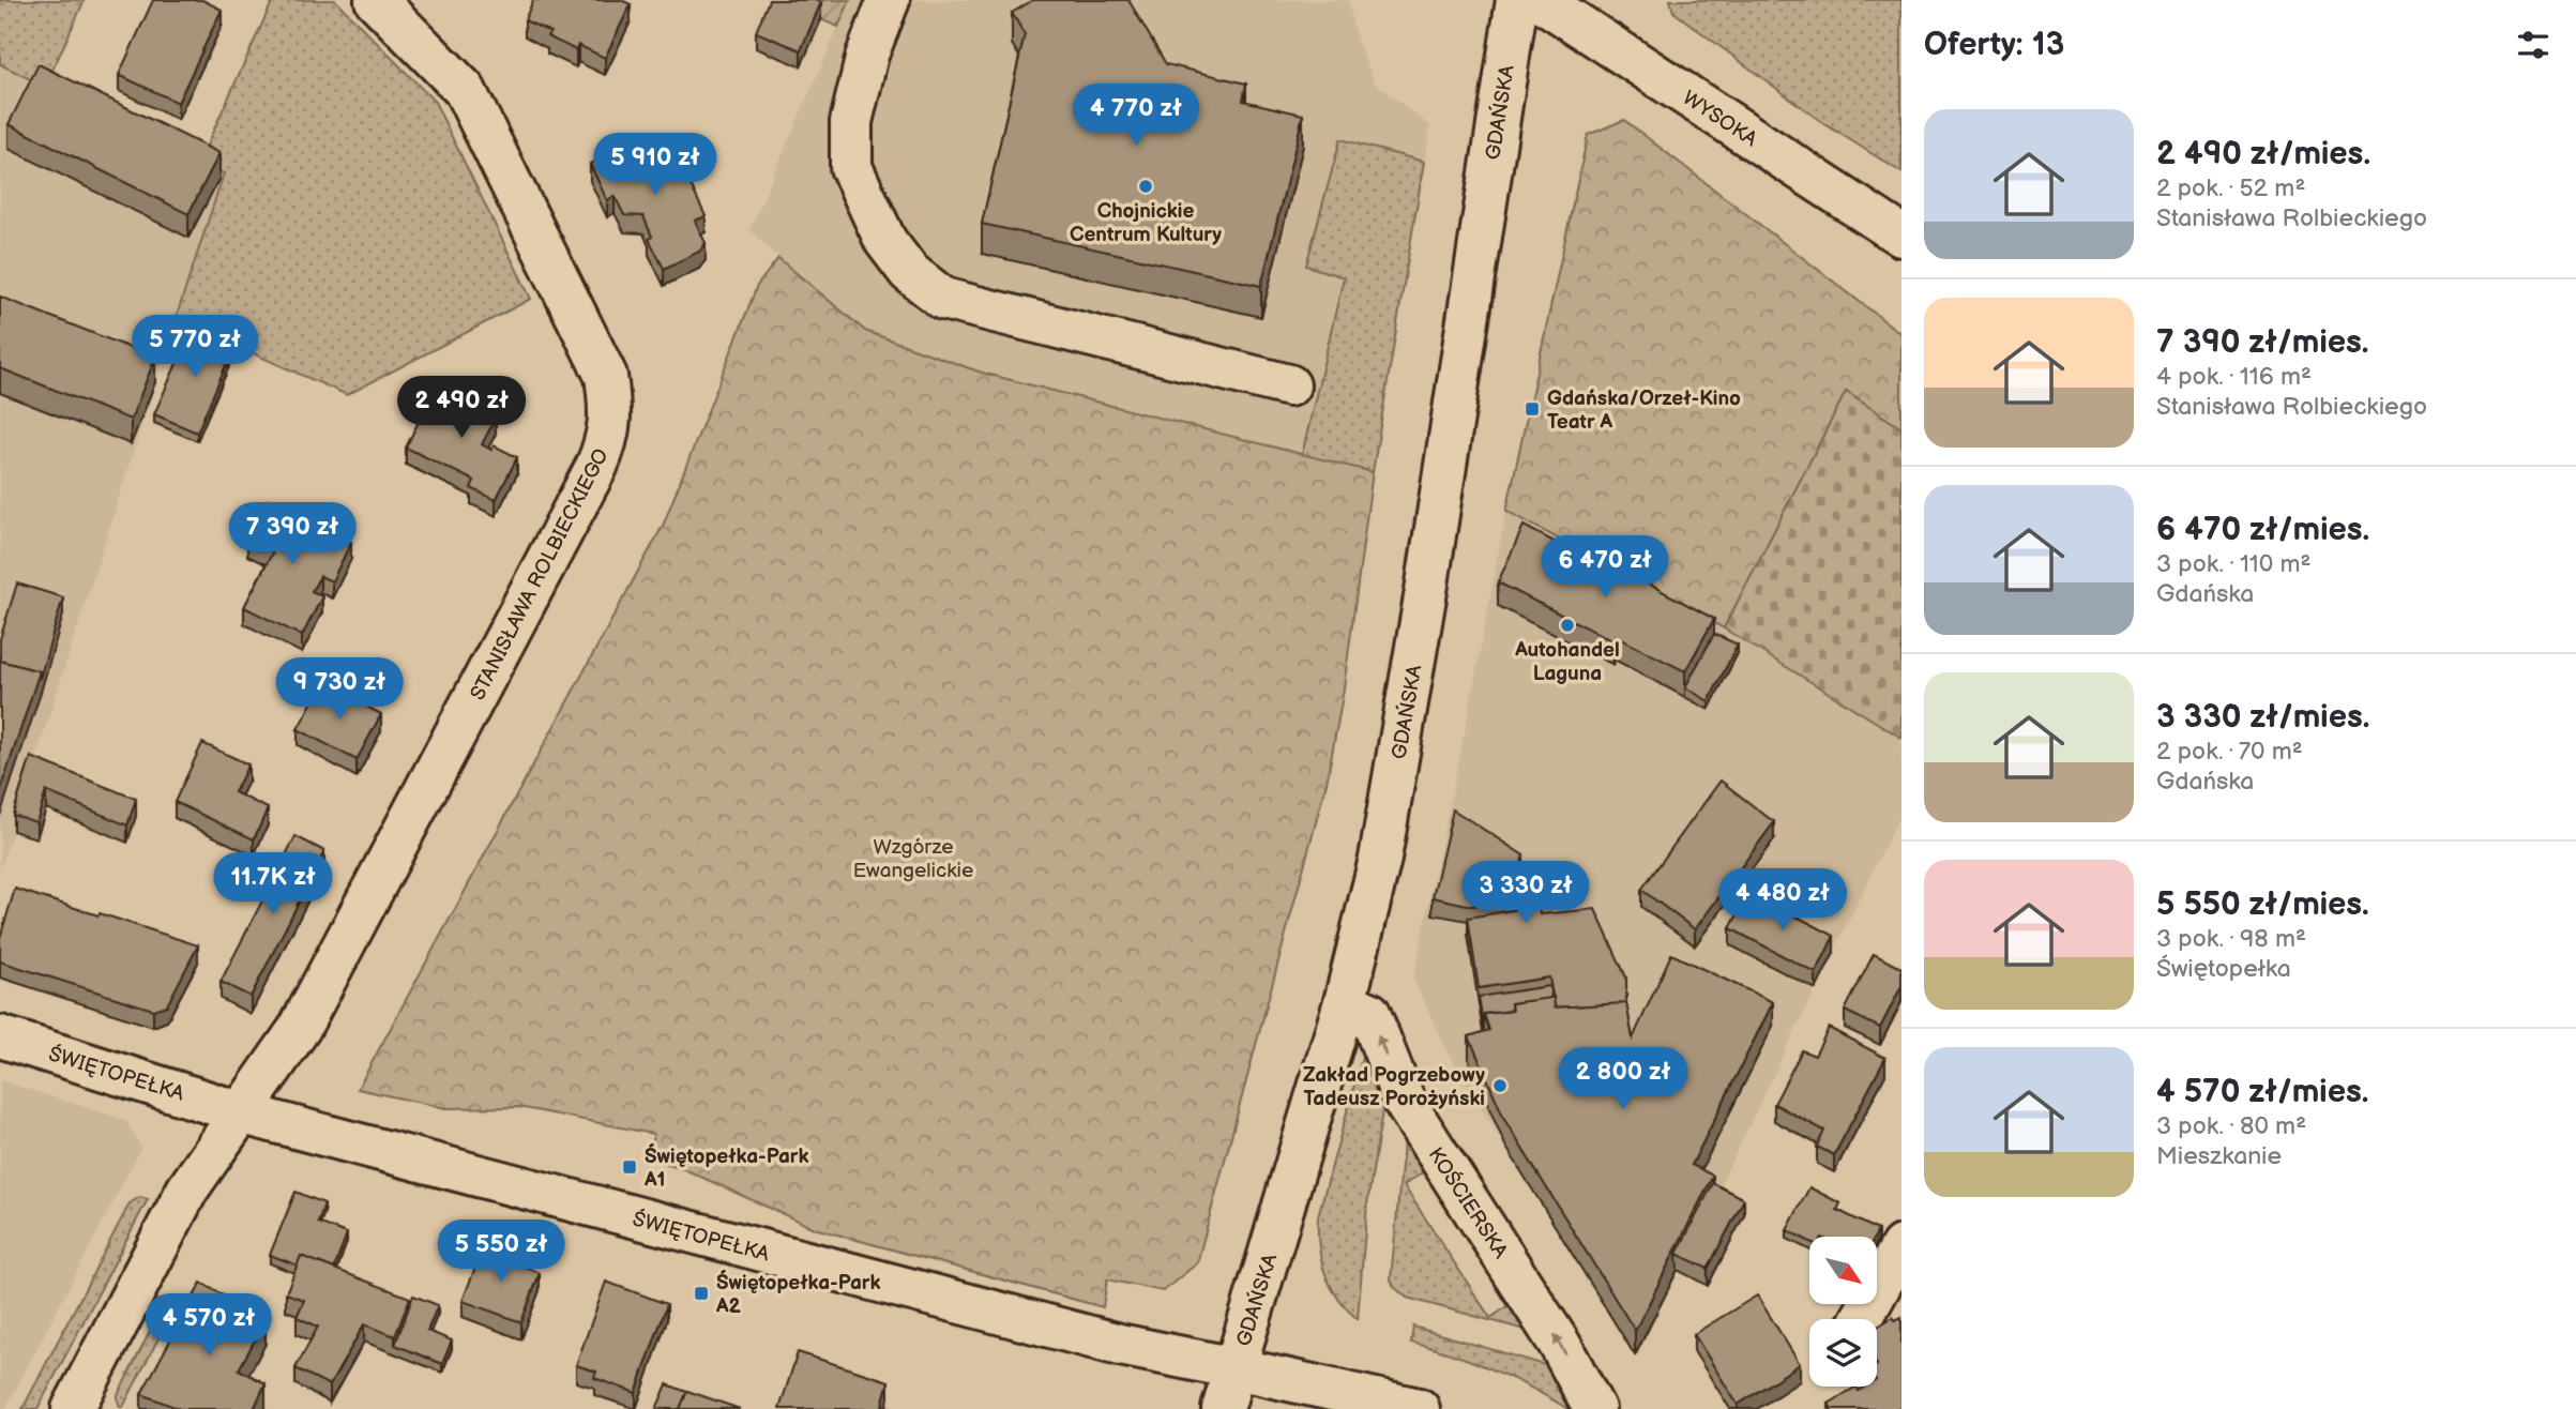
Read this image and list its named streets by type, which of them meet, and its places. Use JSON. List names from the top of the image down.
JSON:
{
  "streets": {
    "street": [
      "GDAŃSKA",
      "WYSOKA",
      "STANISŁAWA ROLBIECKIEGO",
      "ŚWIĘTOPEŁKA",
      "KOŚCIERSKA"
    ]
  },
  "crossings": [
    ["GDAŃSKA", "ŚWIĘTOPEŁKA"],
    ["GDAŃSKA", "KOŚCIERSKA"],
    ["STANISŁAWA ROLBIECKIEGO", "ŚWIĘTOPEŁKA"]
  ],
  "one_way": ["KOŚCIERSKA"],
  "parks": ["Wzgórze Ewangelickie"],
  "places": {
    "other": ["Chojnickie Centrum Kultury", "Autohandel Laguna", "Zakład Pogrzebowy Tadeusz Porożyński"],
    "transit": ["Gdańska/Orzeł-Kino Teatr A", "Świętopełka-Park A1", "Świętopełka-Park A2"]
  },
  "north": "bottom right",
  "page": {
    "heading": "Oferty: 13",
    "price": [
      "4 770 zł",
      "5 910 zł",
      "5 770 zł",
      "2 490 zł",
      "7 390 zł",
      "6 470 zł",
      "9 730 zł",
      "11.7K zł",
      "3 330 zł",
      "4 480 zł",
      "2 800 zł",
      "5 550 zł",
      "4 570 zł"
    ],
    "list": [
      {
        "name": "2 490 zł/mies.",
        "note": "2 pok. · 52 m² · Stanisława Rolbieckiego"
      },
      {
        "name": "7 390 zł/mies.",
        "note": "4 pok. · 116 m² · Stanisława Rolbieckiego"
      },
      {
        "name": "6 470 zł/mies.",
        "note": "3 pok. · 110 m² · Gdańska"
      },
      {
        "name": "3 330 zł/mies.",
        "note": "2 pok. · 70 m² · Gdańska"
      },
      {
        "name": "5 550 zł/mies.",
        "note": "3 pok. · 98 m² · Świętopełka"
      },
      {
        "name": "4 570 zł/mies.",
        "note": "3 pok. · 80 m² · Mieszkanie"
      }
    ]
  }
}
